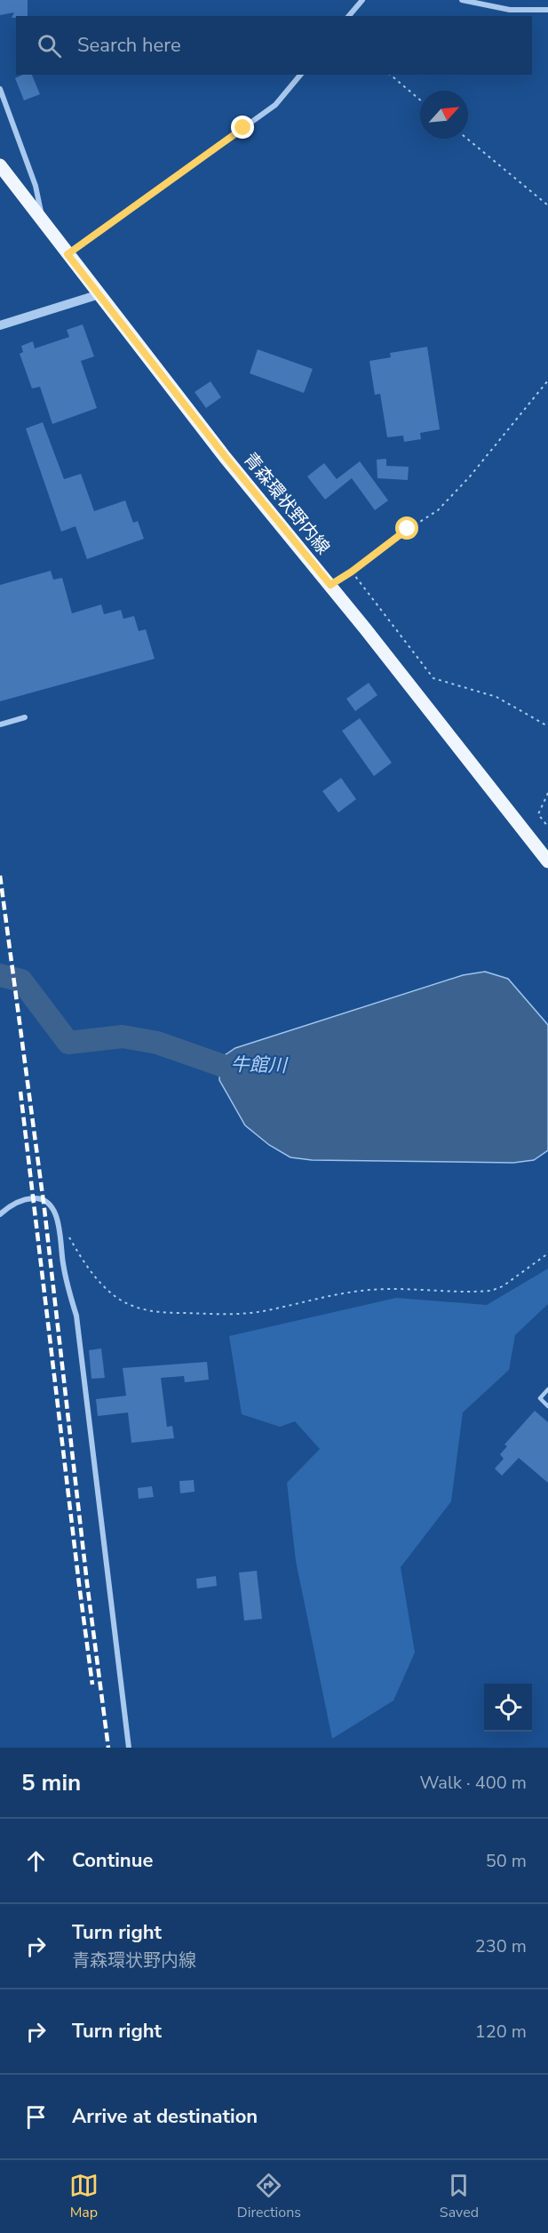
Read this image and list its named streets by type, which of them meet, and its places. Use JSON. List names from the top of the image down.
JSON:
{
  "streets": {
    "main road": ["青森環状野内線"]
  },
  "water": ["牛館川"],
  "north": "top right",
  "page": {
    "search": "Search here",
    "heading": ["5 min", "Walk · 400 m"],
    "list": [
      ["Continue", "50 m"],
      ["Turn right", "青森環状野内線", "230 m"],
      ["Turn right", "120 m"],
      "Arrive at destination"
    ],
    "nav": ["Map", "Directions", "Saved"]
  }
}
